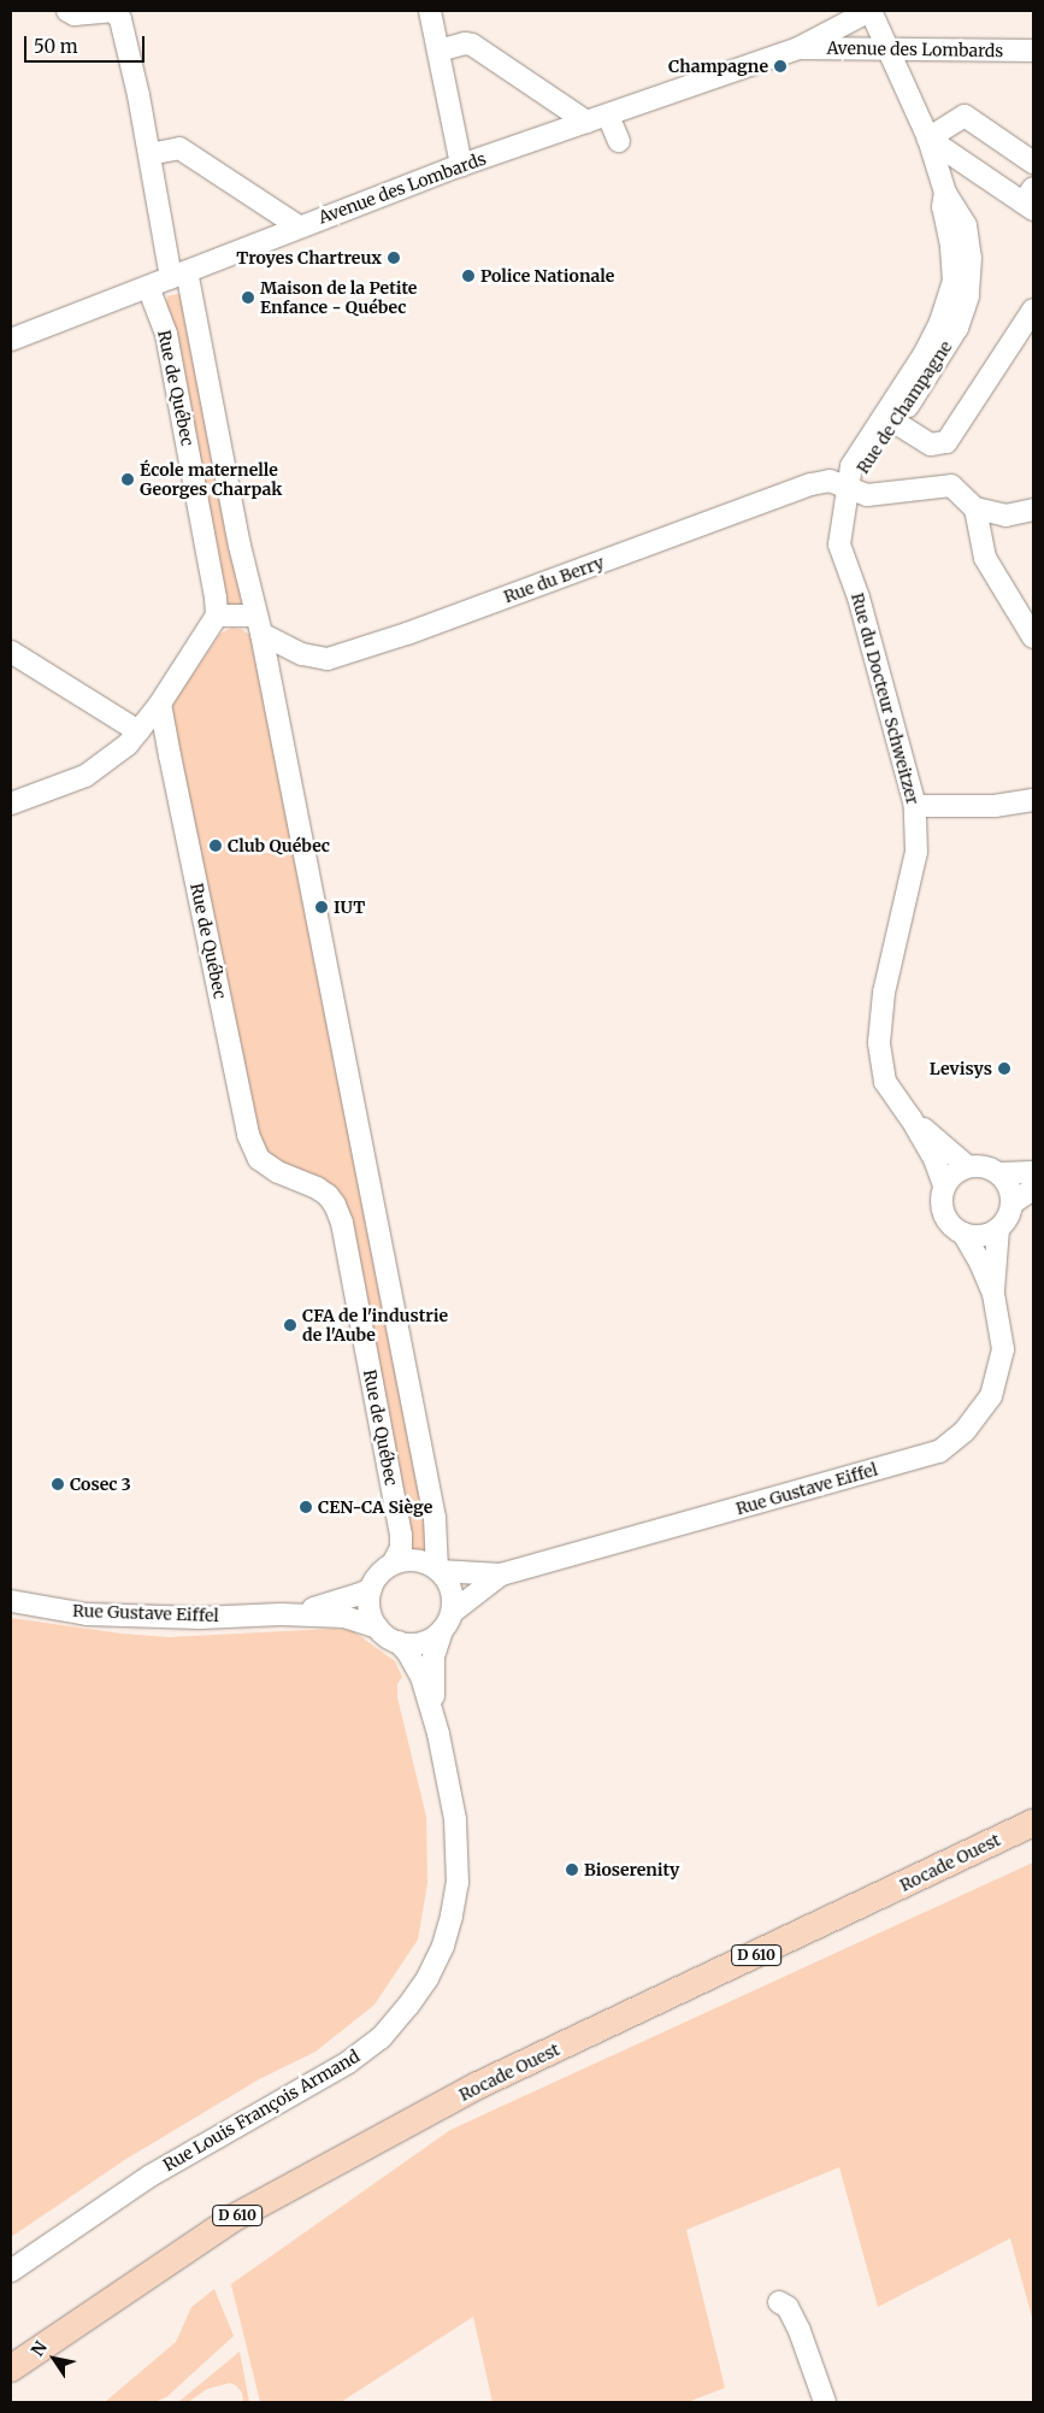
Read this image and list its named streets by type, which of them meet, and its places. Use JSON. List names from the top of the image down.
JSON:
{
  "streets": {
    "main road": ["Rocade Ouest", "D 610"],
    "street": [
      "Avenue des Lombards",
      "Rue de Québec",
      "Rue de Champagne",
      "Rue du Berry",
      "Rue du Docteur Schweitzer",
      "Rue Gustave Eiffel",
      "Rue Louis François Armand"
    ]
  },
  "crossings": [
    ["Avenue des Lombards", "Rue de Québec"],
    ["Avenue des Lombards", "Rue de Champagne"],
    ["Rue de Québec", "Rue du Berry"],
    ["Rue de Québec", "Rue Gustave Eiffel"],
    ["Rue de Champagne", "Rue du Berry"],
    ["Rue de Champagne", "Rue du Docteur Schweitzer"],
    ["Rue du Berry", "Rue du Docteur Schweitzer"],
    ["Rue du Docteur Schweitzer", "Rue Gustave Eiffel"]
  ],
  "places": [
    "Champagne",
    "Troyes Chartreux",
    "Police Nationale",
    "Maison de la Petite Enfance - Québec",
    "École maternelle Georges Charpak",
    "Club Québec",
    "IUT",
    "Levisys",
    "CFA de l'industrie de l'Aube",
    "Cosec 3",
    "CEN-CA Siège",
    "Bioserenity"
  ],
  "scale_bar": "50 m",
  "north": "top left"
}
